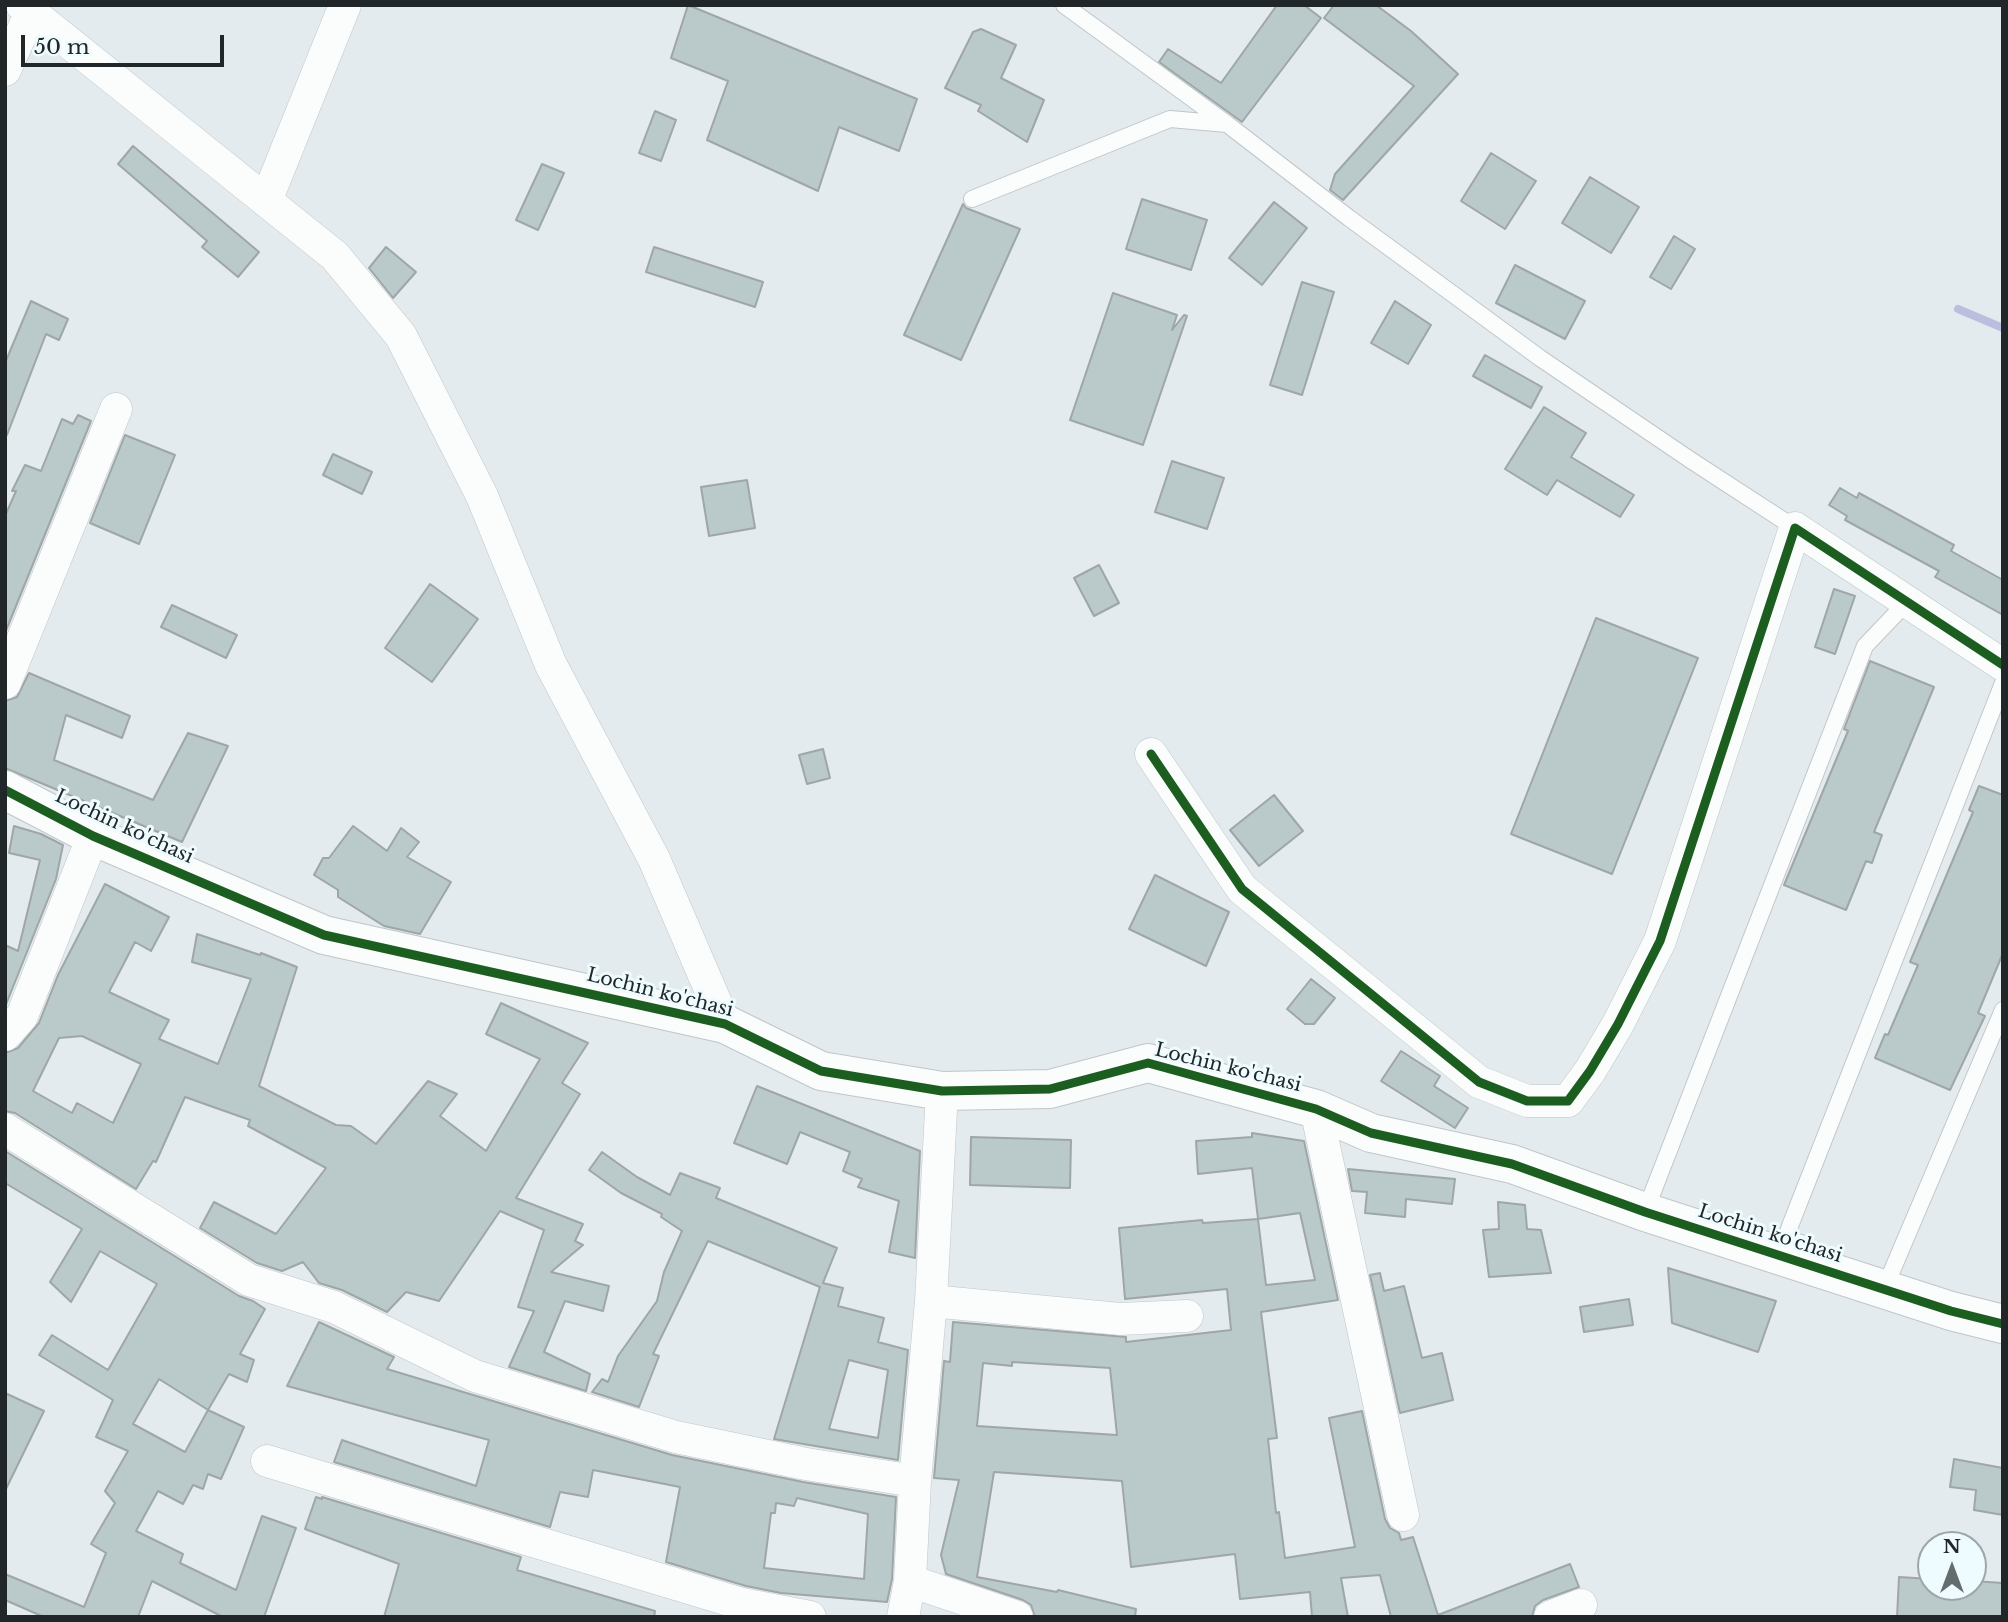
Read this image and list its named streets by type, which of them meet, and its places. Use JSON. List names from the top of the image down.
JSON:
{
  "streets": {
    "street": ["Lochin ko'chasi"]
  },
  "scale_bar": "50 m",
  "north": "top"
}
